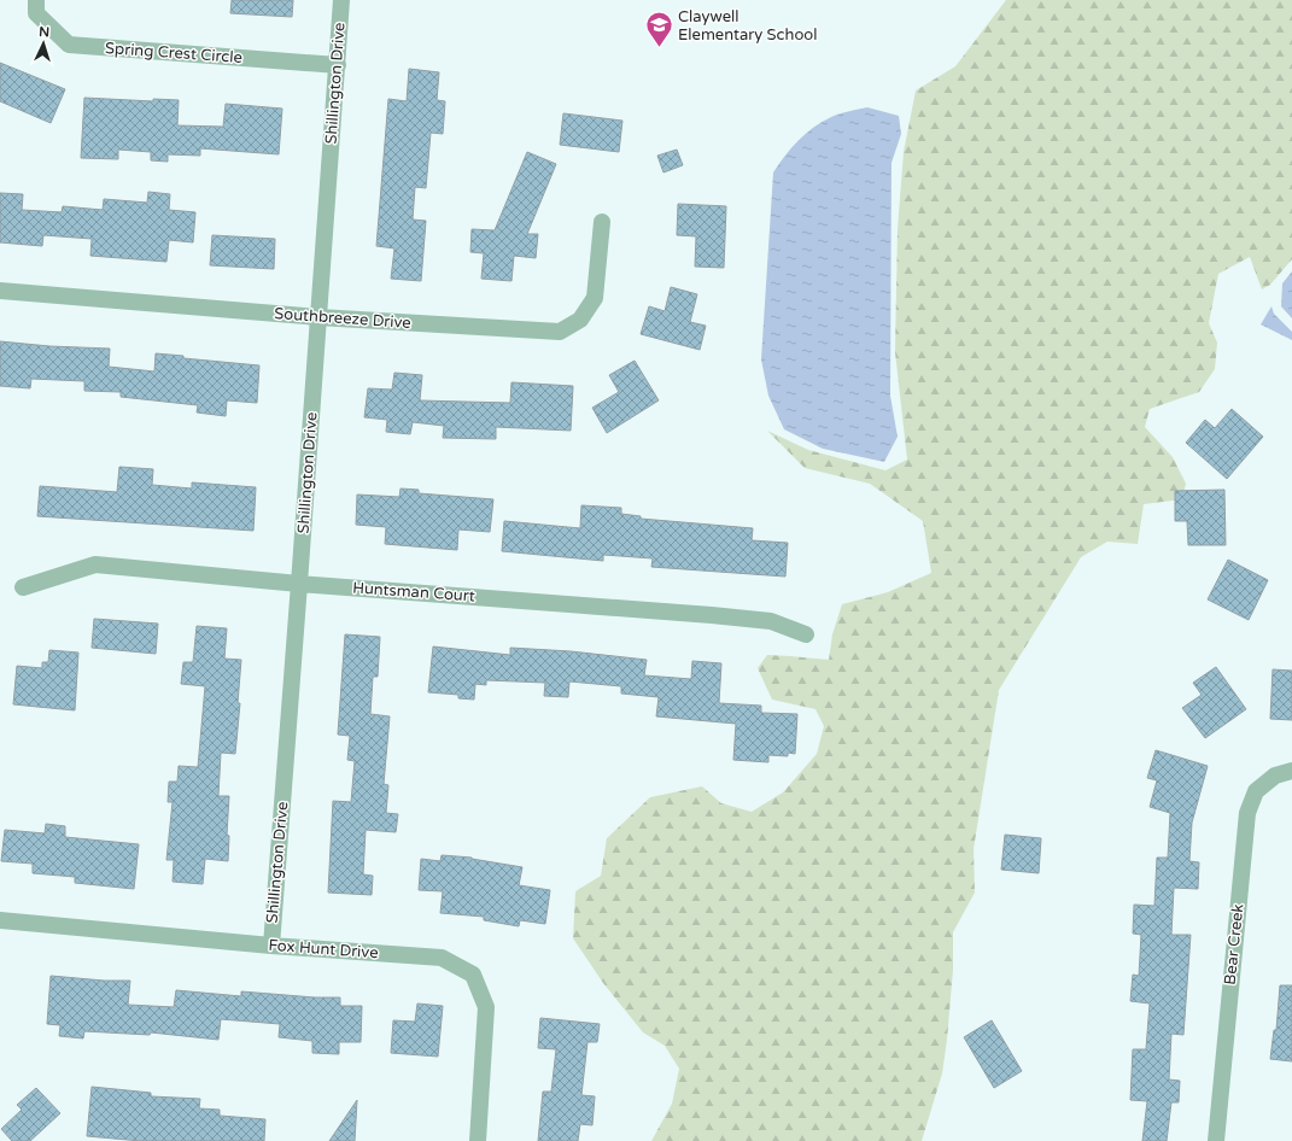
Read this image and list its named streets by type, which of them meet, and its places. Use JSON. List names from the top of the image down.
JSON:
{
  "streets": {
    "street": [
      "Spring Crest Circle",
      "Shillington Drive",
      "Southbreeze Drive",
      "Huntsman Court",
      "Bear Creek",
      "Fox Hunt Drive"
    ]
  },
  "crossings": [
    ["Spring Crest Circle", "Shillington Drive"],
    ["Shillington Drive", "Southbreeze Drive"],
    ["Shillington Drive", "Huntsman Court"],
    ["Shillington Drive", "Fox Hunt Drive"]
  ],
  "places": {
    "school or university": ["Claywell Elementary School"]
  },
  "north": "top"
}
